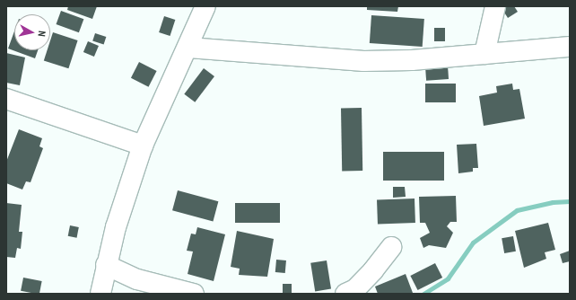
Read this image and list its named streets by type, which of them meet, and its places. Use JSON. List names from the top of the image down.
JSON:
{
  "north": "right"
}
